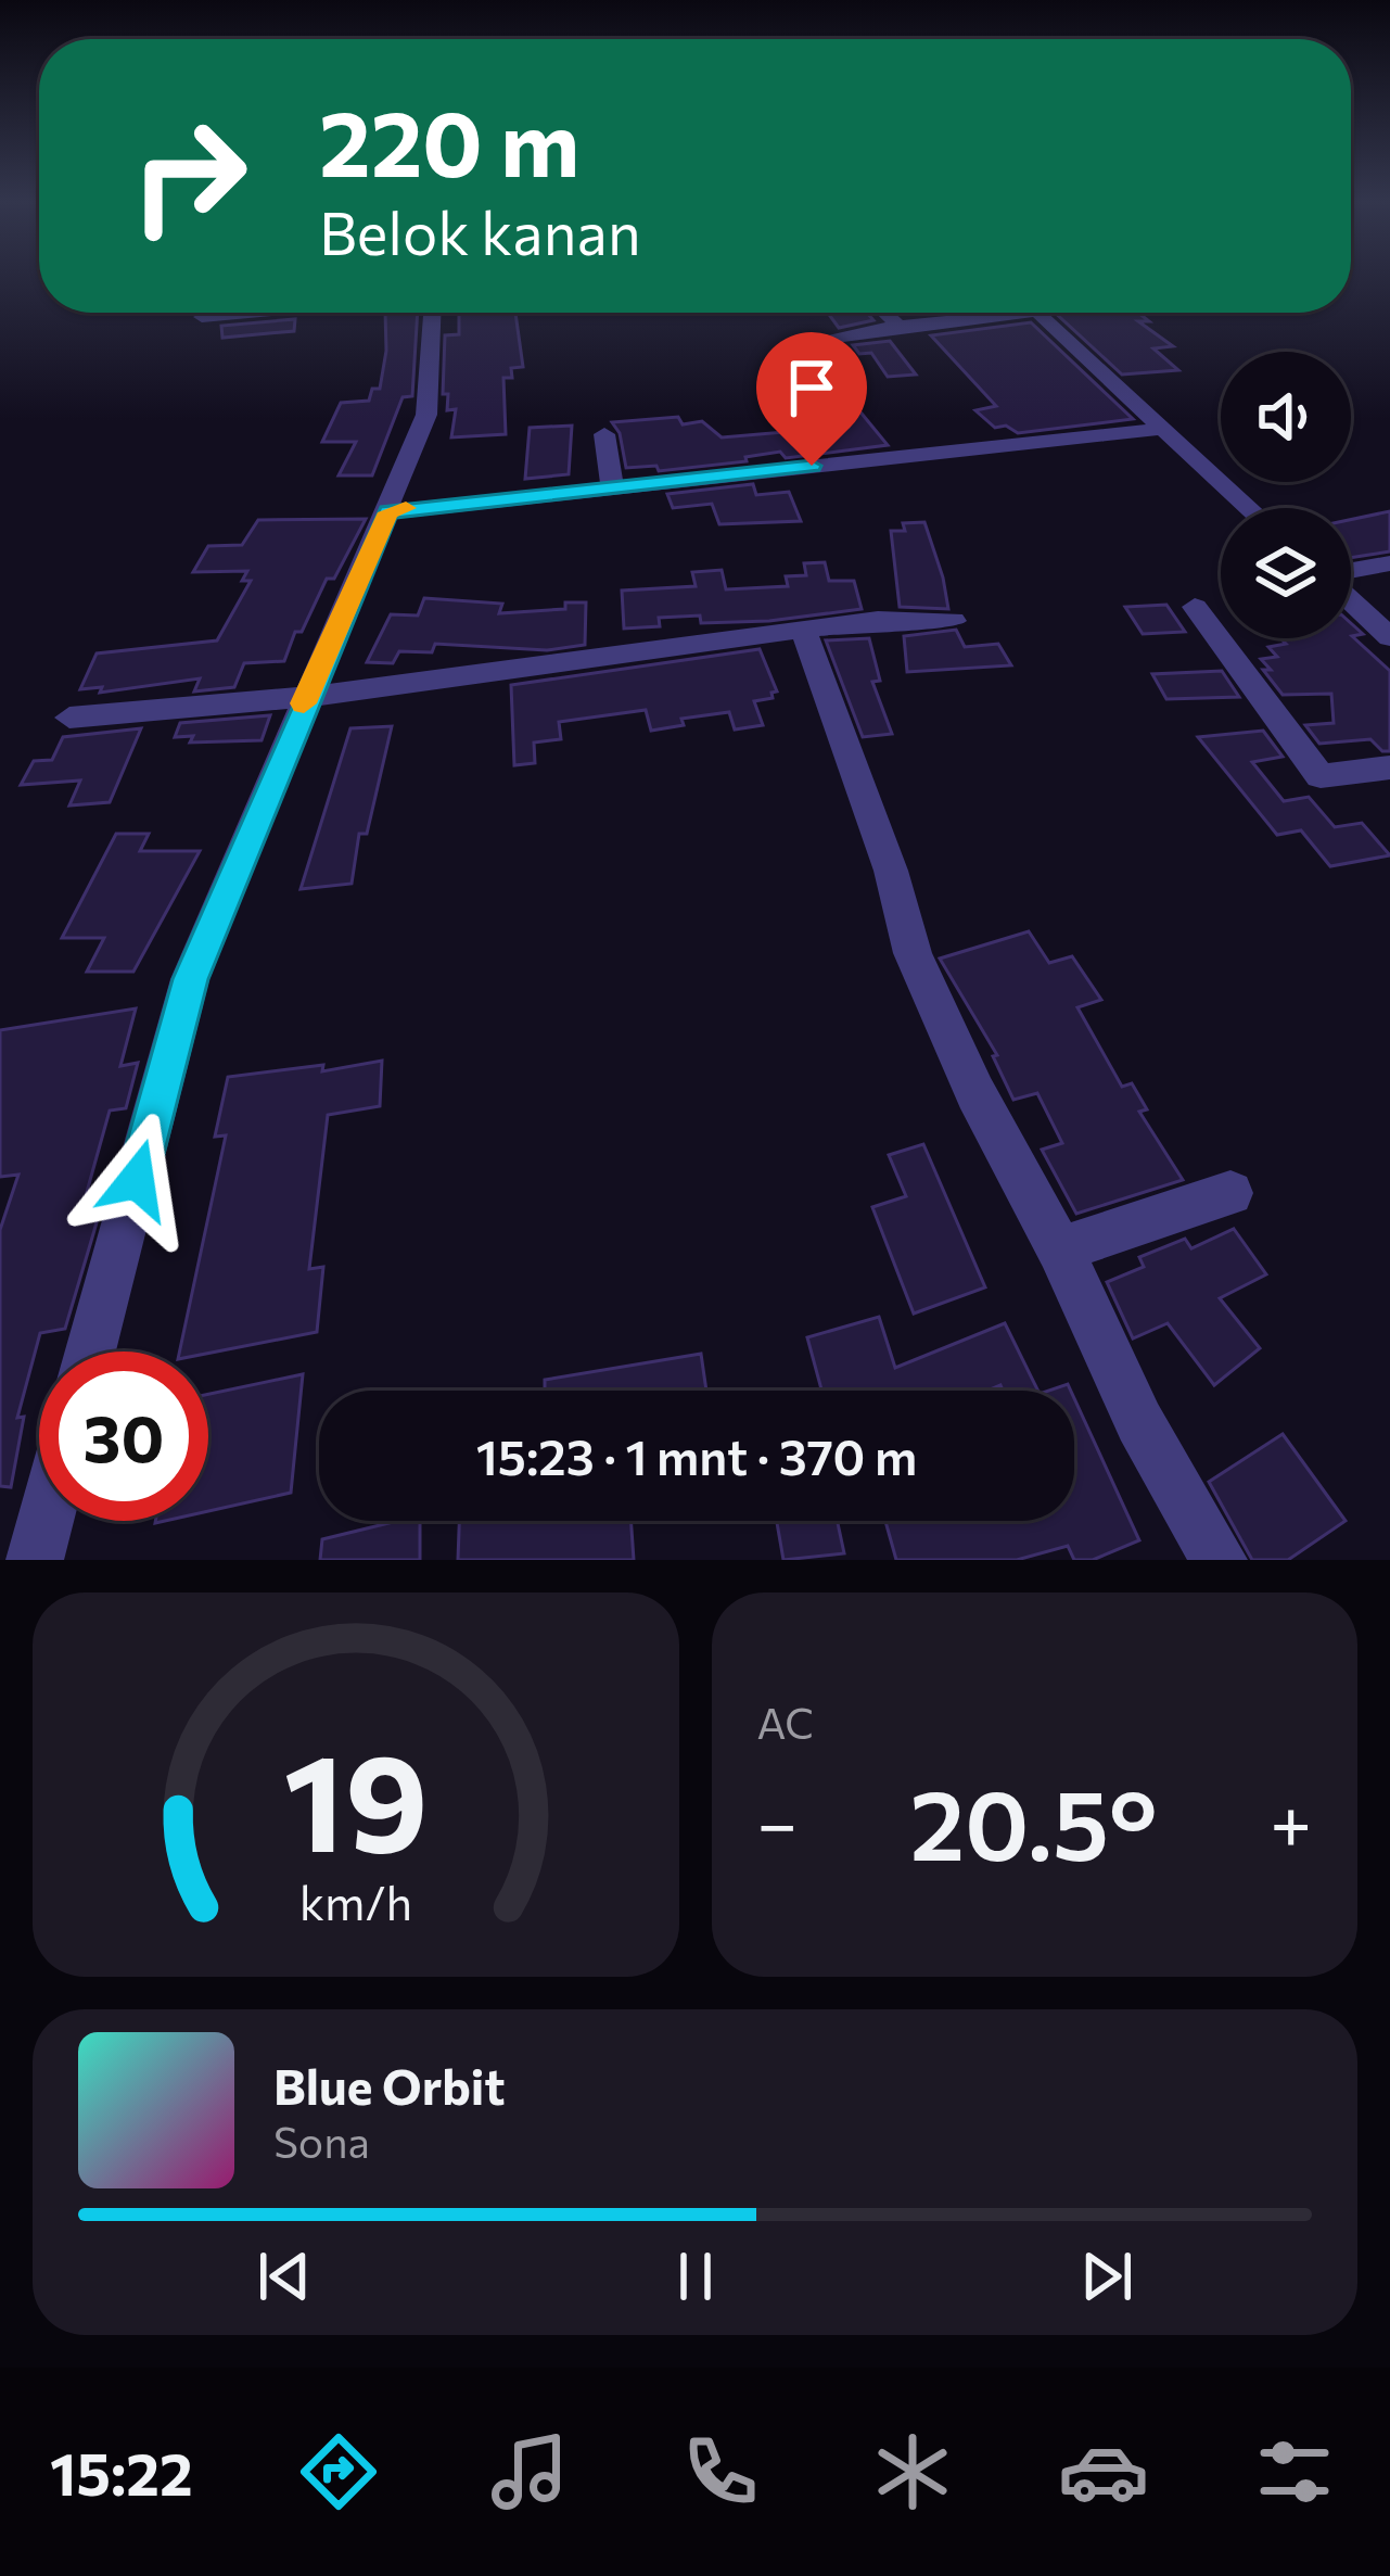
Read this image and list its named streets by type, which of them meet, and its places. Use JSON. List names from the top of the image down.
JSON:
{
  "page": {
    "turn": ["220 m", "Belok kanan"],
    "limit": "30",
    "trip": "15:23 · 1 mnt · 370 m",
    "tile": "AC",
    "heat": ["−", "20.5°", "+"],
    "song": ["Blue Orbit", "Sona"],
    "tabs": "15:22",
    "gauge": ["19", "km/h"]
  }
}
